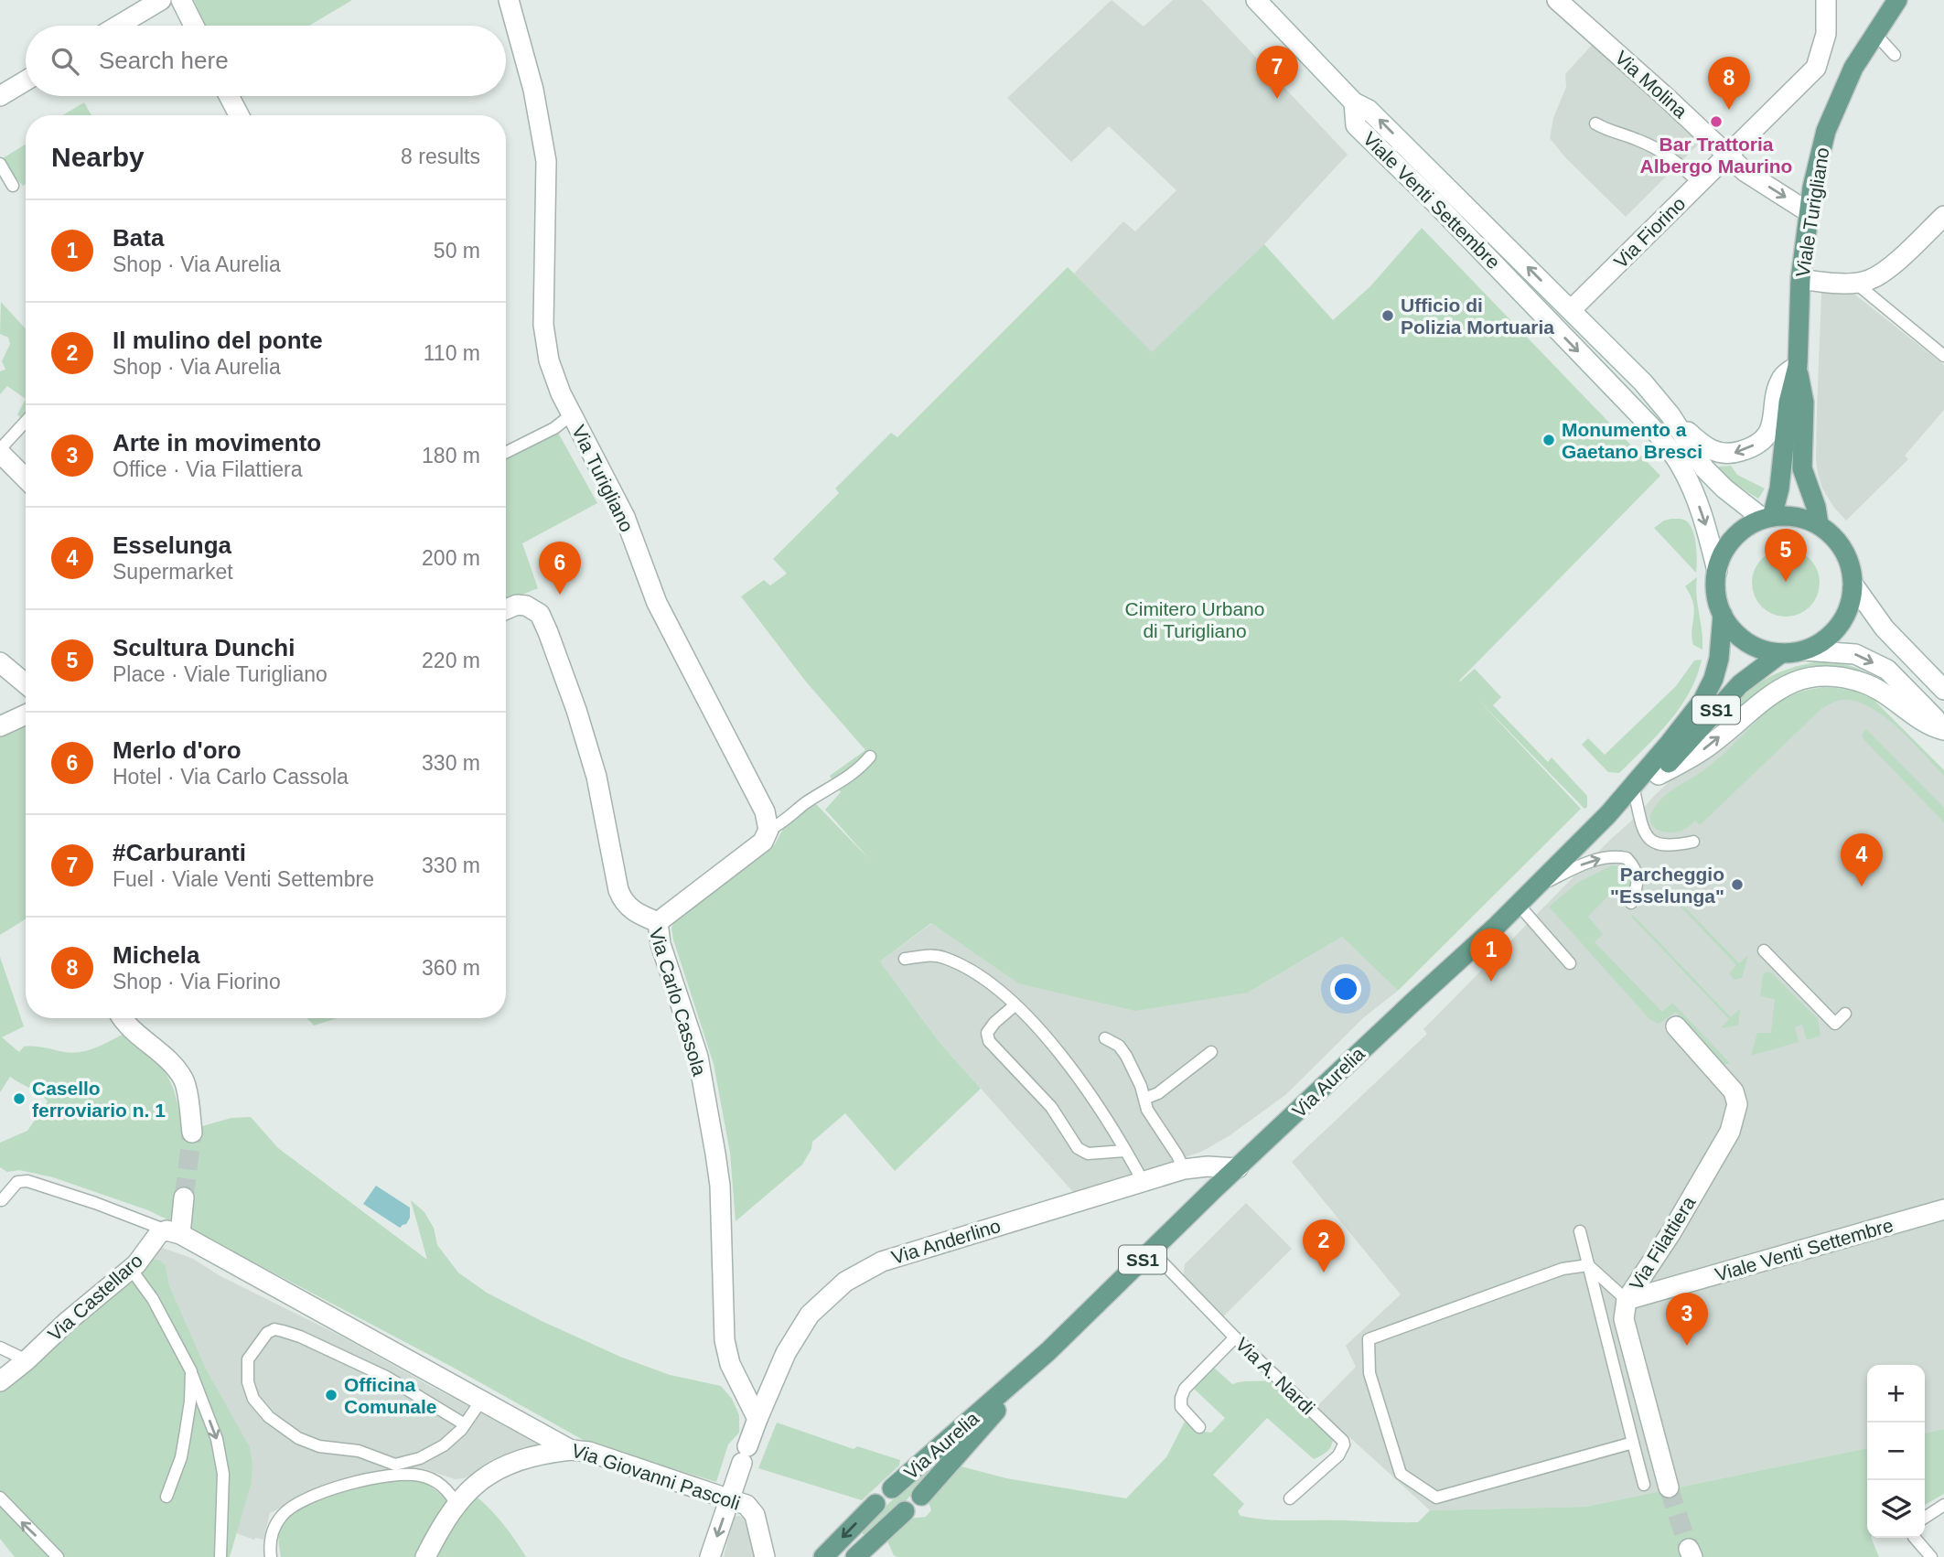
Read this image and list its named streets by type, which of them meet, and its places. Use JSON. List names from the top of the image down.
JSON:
{
  "streets": {
    "main road": ["Viale Turigliano", "SS1", "Via Aurelia"],
    "street": [
      "Via Molina",
      "Viale Venti Settembre",
      "Via Fiorino",
      "Via Turigliano",
      "Via Carlo Cassola",
      "Via Anderlino",
      "Via Filattiera",
      "Via Castellaro",
      "Via Giovanni Pascoli"
    ],
    "lane": ["Via A. Nardi"]
  },
  "crossings": [
    ["Via Molina", "Viale Turigliano"],
    ["Via Molina", "Via Fiorino"],
    ["Viale Venti Settembre", "Viale Turigliano"],
    ["Viale Venti Settembre", "Via Fiorino"],
    ["Viale Venti Settembre", "Via Aurelia"],
    ["Viale Venti Settembre", "Via Filattiera"],
    ["Viale Turigliano", "Via Aurelia"],
    ["SS1", "Via Aurelia"],
    ["Via Carlo Cassola", "Via Anderlino"],
    ["Via Aurelia", "Via Anderlino"],
    ["Via Aurelia", "Via A. Nardi"],
    ["Via Anderlino", "Via Giovanni Pascoli"],
    ["Via Castellaro", "Via Giovanni Pascoli"]
  ],
  "parks": ["Cimitero Urbano di Turigliano"],
  "places": [
    "Bar Trattoria Albergo Maurino",
    "Ufficio di Polizia Mortuaria",
    "Monumento a Gaetano Bresci",
    "Parcheggio \"Esselunga\"",
    "Casello ferroviario n. 1",
    "Officina Comunale"
  ],
  "page": {
    "search": "Search here",
    "pins": [
      "7",
      "8",
      "5",
      "6",
      "4",
      "1",
      "2",
      "3"
    ],
    "heading": ["Nearby", "8 results"],
    "list": [
      {
        "mark": "1",
        "name": "Bata",
        "note": "Shop · Via Aurelia",
        "value": "50 m"
      },
      {
        "mark": "2",
        "name": "Il mulino del ponte",
        "note": "Shop · Via Aurelia",
        "value": "110 m"
      },
      {
        "mark": "3",
        "name": "Arte in movimento",
        "note": "Office · Via Filattiera",
        "value": "180 m"
      },
      {
        "mark": "4",
        "name": "Esselunga",
        "note": "Supermarket",
        "value": "200 m"
      },
      {
        "mark": "5",
        "name": "Scultura Dunchi",
        "note": "Place · Viale Turigliano",
        "value": "220 m"
      },
      {
        "mark": "6",
        "name": "Merlo d'oro",
        "note": "Hotel · Via Carlo Cassola",
        "value": "330 m"
      },
      {
        "mark": "7",
        "name": "#Carburanti",
        "note": "Fuel · Viale Venti Settembre",
        "value": "330 m"
      },
      {
        "mark": "8",
        "name": "Michela",
        "note": "Shop · Via Fiorino",
        "value": "360 m"
      }
    ],
    "map_buttons": ["+", "−"]
  }
}
